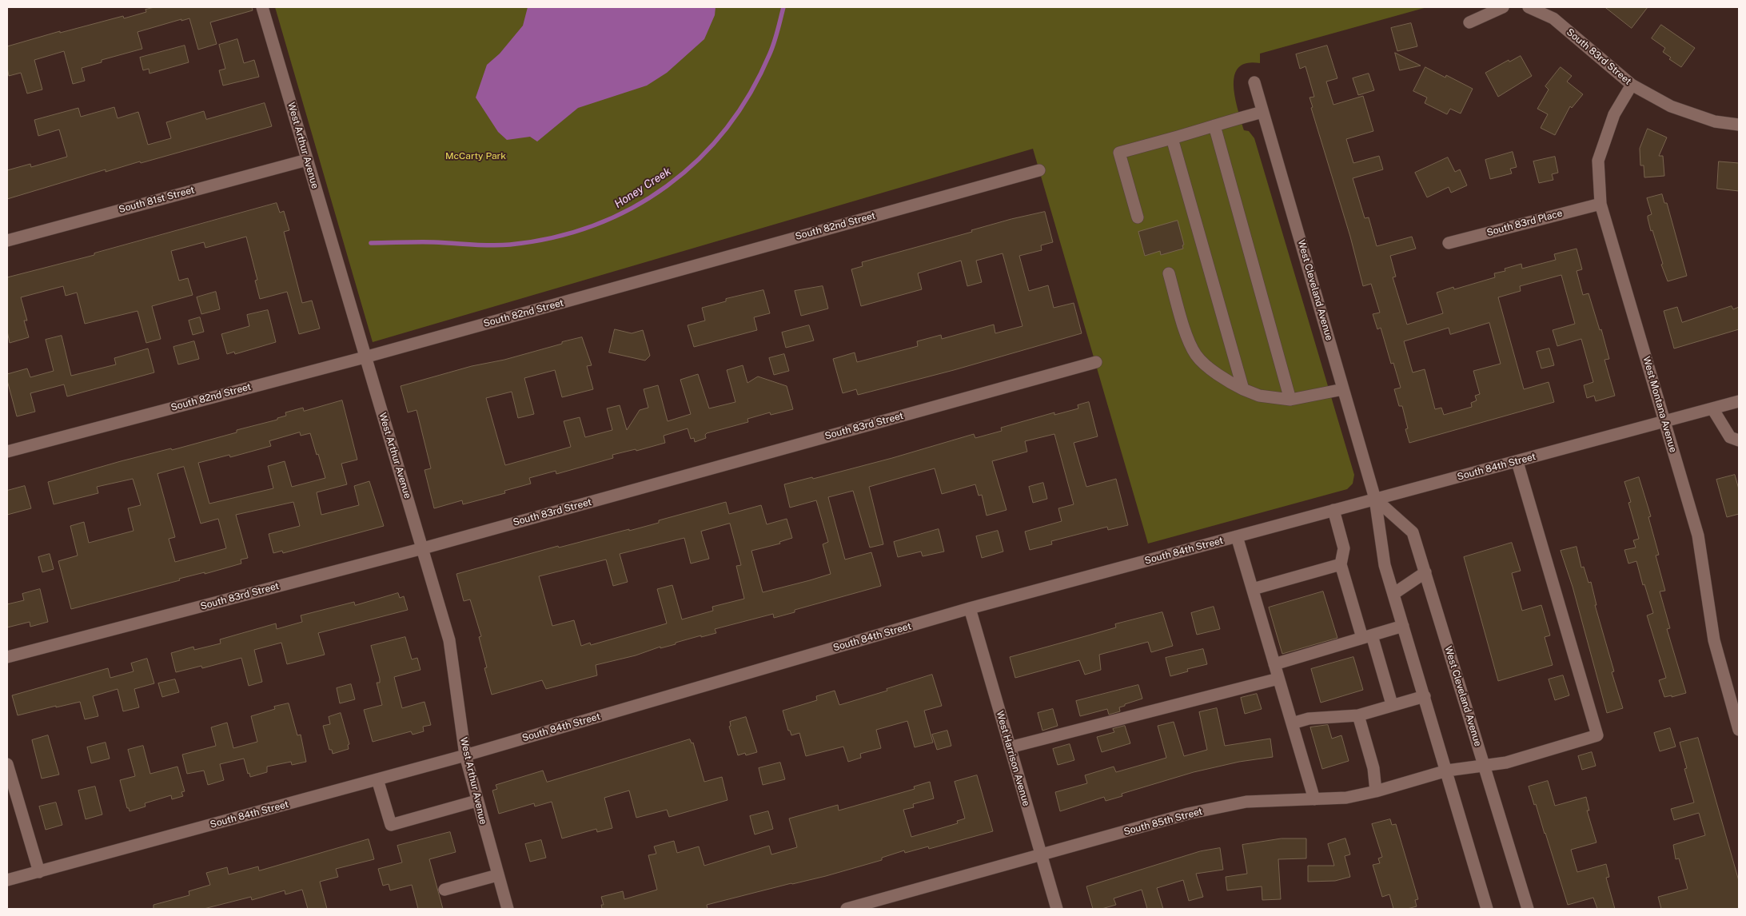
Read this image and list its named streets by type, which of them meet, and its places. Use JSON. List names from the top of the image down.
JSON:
{
  "streets": {
    "street": [
      "South 83rd Street",
      "West Arthur Avenue",
      "South 81st Street",
      "South 83rd Place",
      "South 82nd Street",
      "West Cleveland Avenue",
      "West Montana Avenue",
      "South 84th Street",
      "West Harrison Avenue",
      "South 85th Street"
    ]
  },
  "crossings": [
    ["South 83rd Street", "West Arthur Avenue"],
    ["South 83rd Street", "West Montana Avenue"],
    ["West Arthur Avenue", "South 81st Street"],
    ["West Arthur Avenue", "South 82nd Street"],
    ["West Arthur Avenue", "South 84th Street"],
    ["South 83rd Place", "West Montana Avenue"],
    ["West Cleveland Avenue", "South 84th Street"],
    ["West Cleveland Avenue", "South 85th Street"],
    ["West Montana Avenue", "South 84th Street"],
    ["South 84th Street", "West Harrison Avenue"],
    ["South 84th Street", "South 85th Street"],
    ["West Harrison Avenue", "South 85th Street"]
  ],
  "water": ["Honey Creek"],
  "parks": ["McCarty Park"]
}
